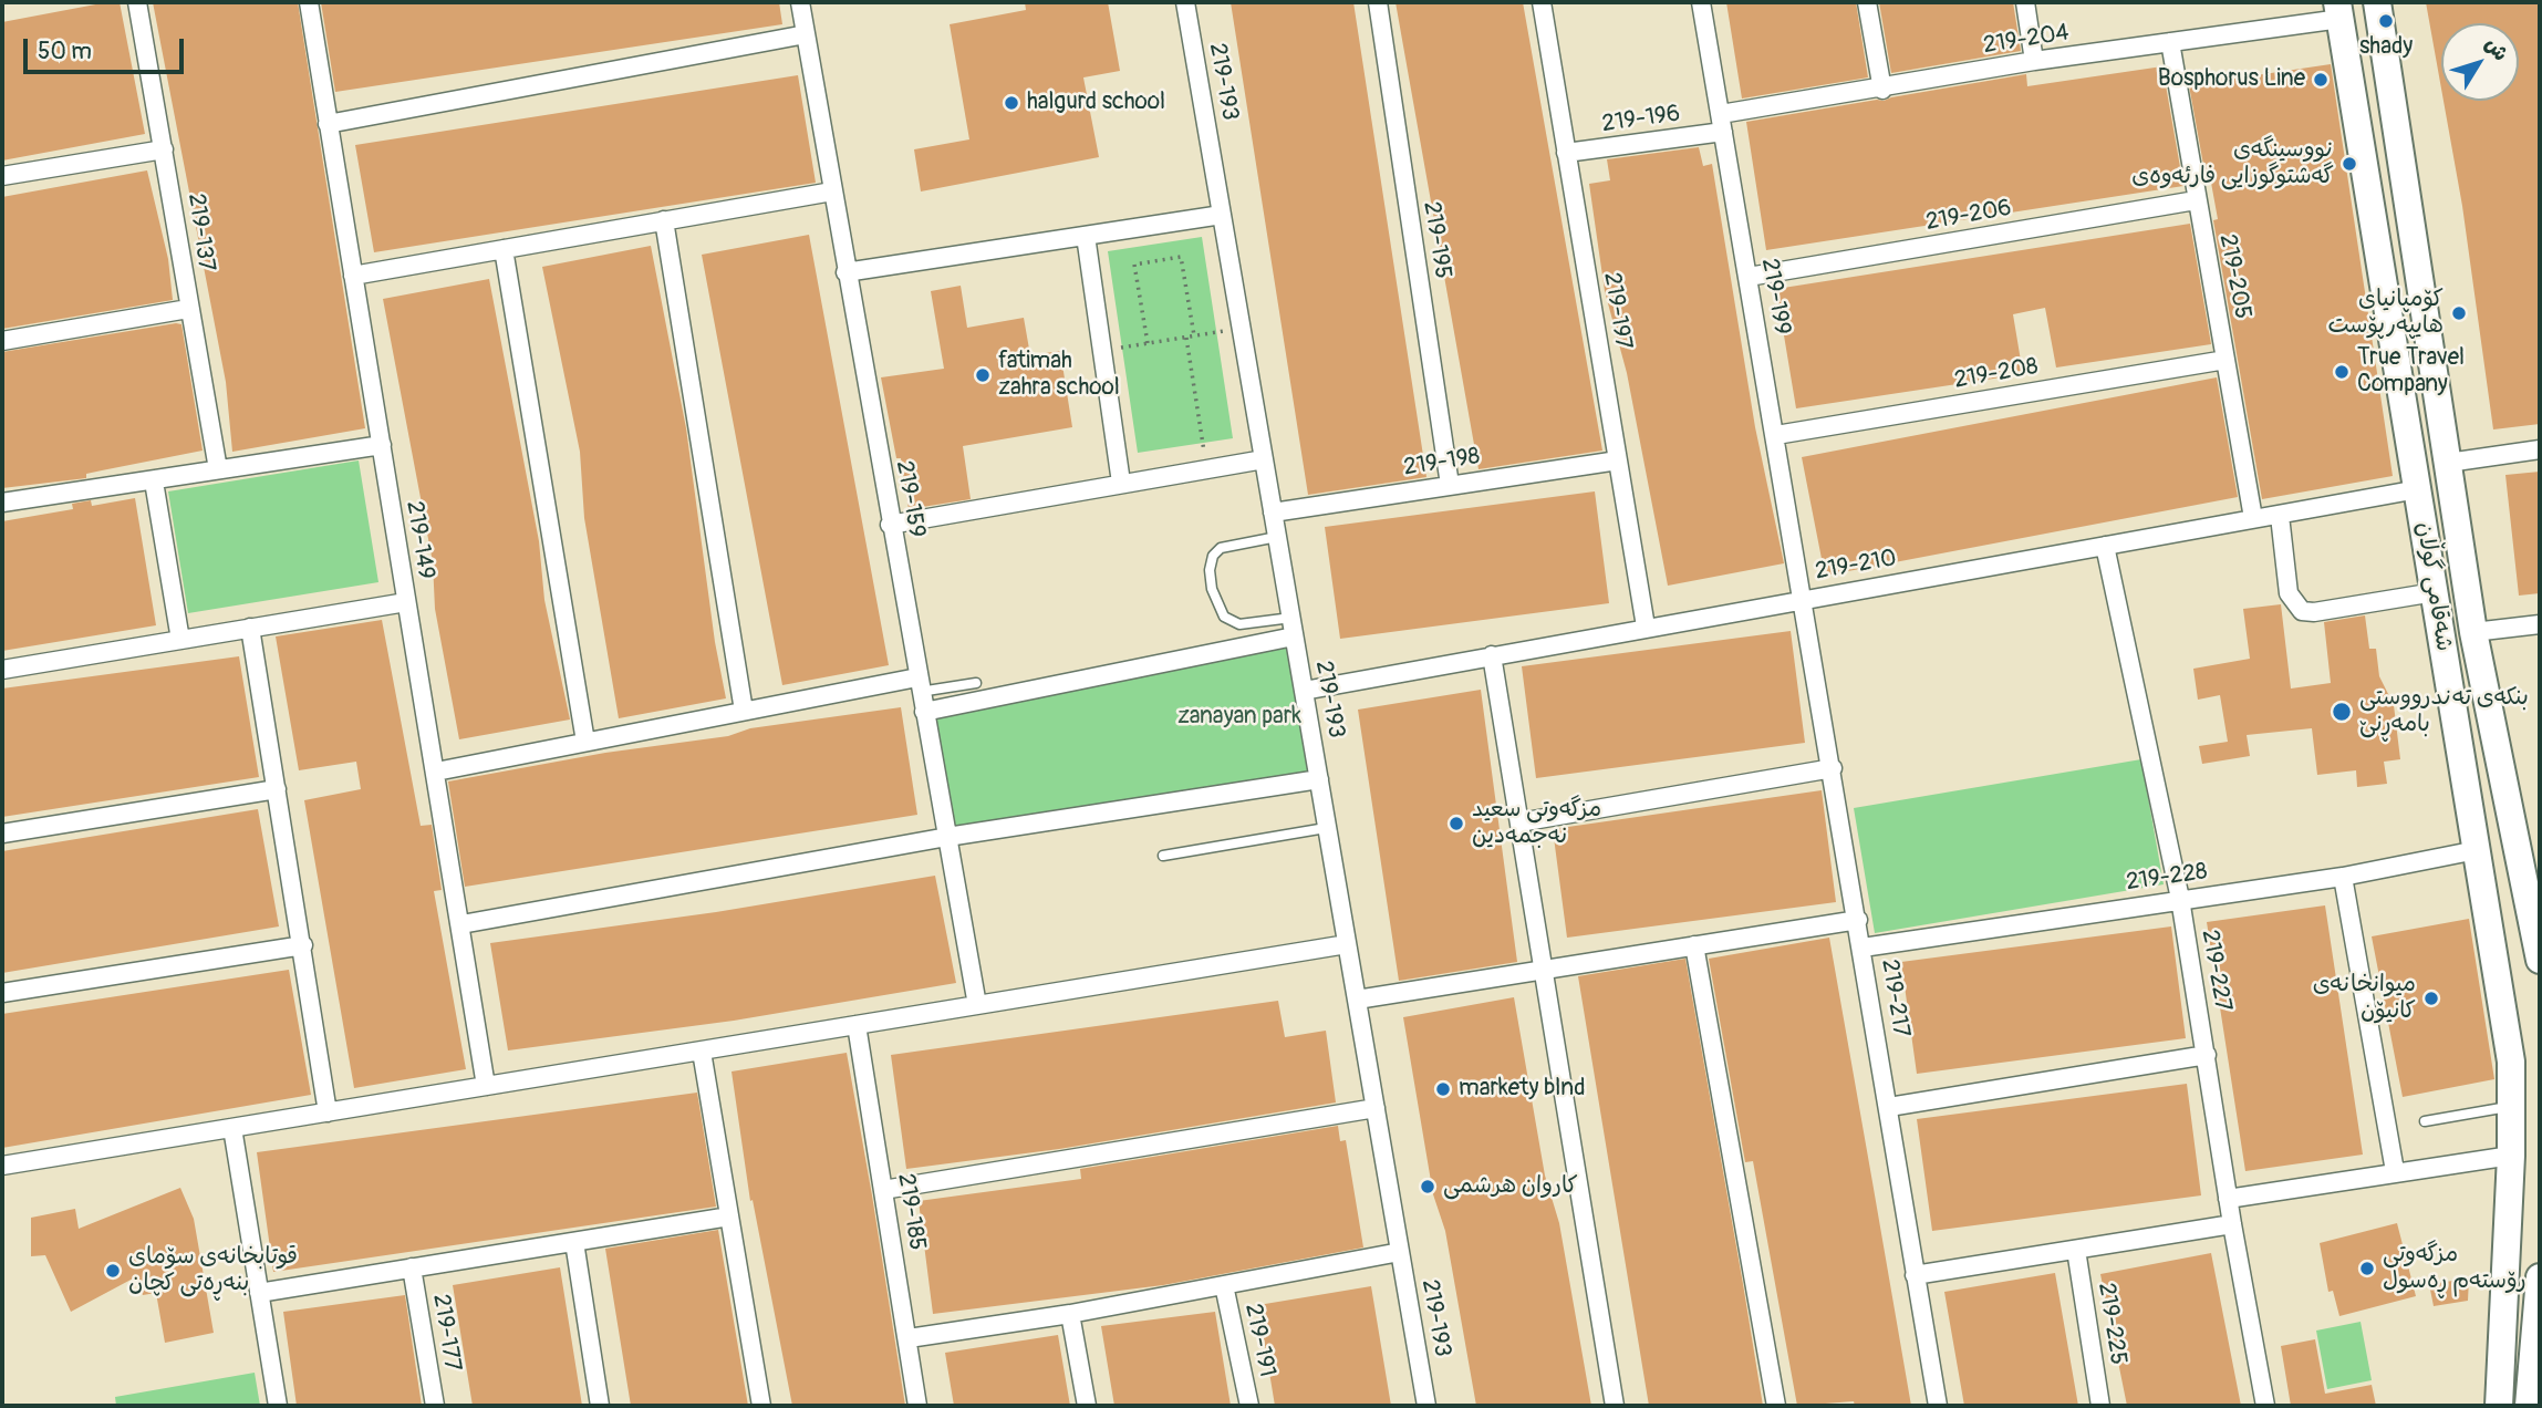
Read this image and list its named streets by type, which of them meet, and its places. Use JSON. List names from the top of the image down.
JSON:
{
  "streets": {
    "main road": ["شەقامی گوڵان"],
    "street": [
      "219-204",
      "219-193",
      "219-196",
      "219-206",
      "219-137",
      "219-195",
      "219-205",
      "219-199",
      "219-197",
      "219-208",
      "219-198",
      "219-159",
      "219-149",
      "219-210",
      "219-228",
      "219-227",
      "219-217",
      "219-185",
      "219-225",
      "219-177",
      "219-191"
    ]
  },
  "crossings": [
    ["219-204", "219-196"],
    ["219-204", "219-205"],
    ["219-204", "219-199"],
    ["219-204", "شەقامی گوڵان"],
    ["219-193", "219-198"],
    ["219-193", "219-210"],
    ["219-196", "219-199"],
    ["219-196", "219-197"],
    ["219-206", "219-205"],
    ["219-206", "219-199"],
    ["219-195", "219-198"],
    ["219-205", "219-208"],
    ["219-205", "219-210"],
    ["219-199", "219-208"],
    ["219-199", "219-210"],
    ["219-199", "219-217"],
    ["219-197", "219-198"],
    ["219-197", "219-210"],
    ["219-210", "شەقامی گوڵان"],
    ["219-210", "219-227"],
    ["219-210", "219-217"],
    ["شەقامی گوڵان", "219-228"],
    ["219-228", "219-227"],
    ["219-228", "219-217"]
  ],
  "parks": ["zanayan park"],
  "places": [
    "shady",
    "Bosphorus Line",
    "halgurd school",
    "نووسینگەی گەشتوگوزایی فارئەوەی",
    "کۆمپانیای هایپەرپۆست",
    "True Travel Company",
    "fatimah zahra school",
    "بنکەی تەندرووستی بامەڕنێ",
    "مزگەوتی سعید نەجمەدین",
    "میوانخانەی کانیۆن",
    "markety blnd",
    "كاروان هرشمی",
    "مزگەوتی رۆستەم ڕەسول",
    "قوتابخانەی سۆمای بنەڕەتی کچان"
  ],
  "scale_bar": "50 m",
  "north": "top right"
}
